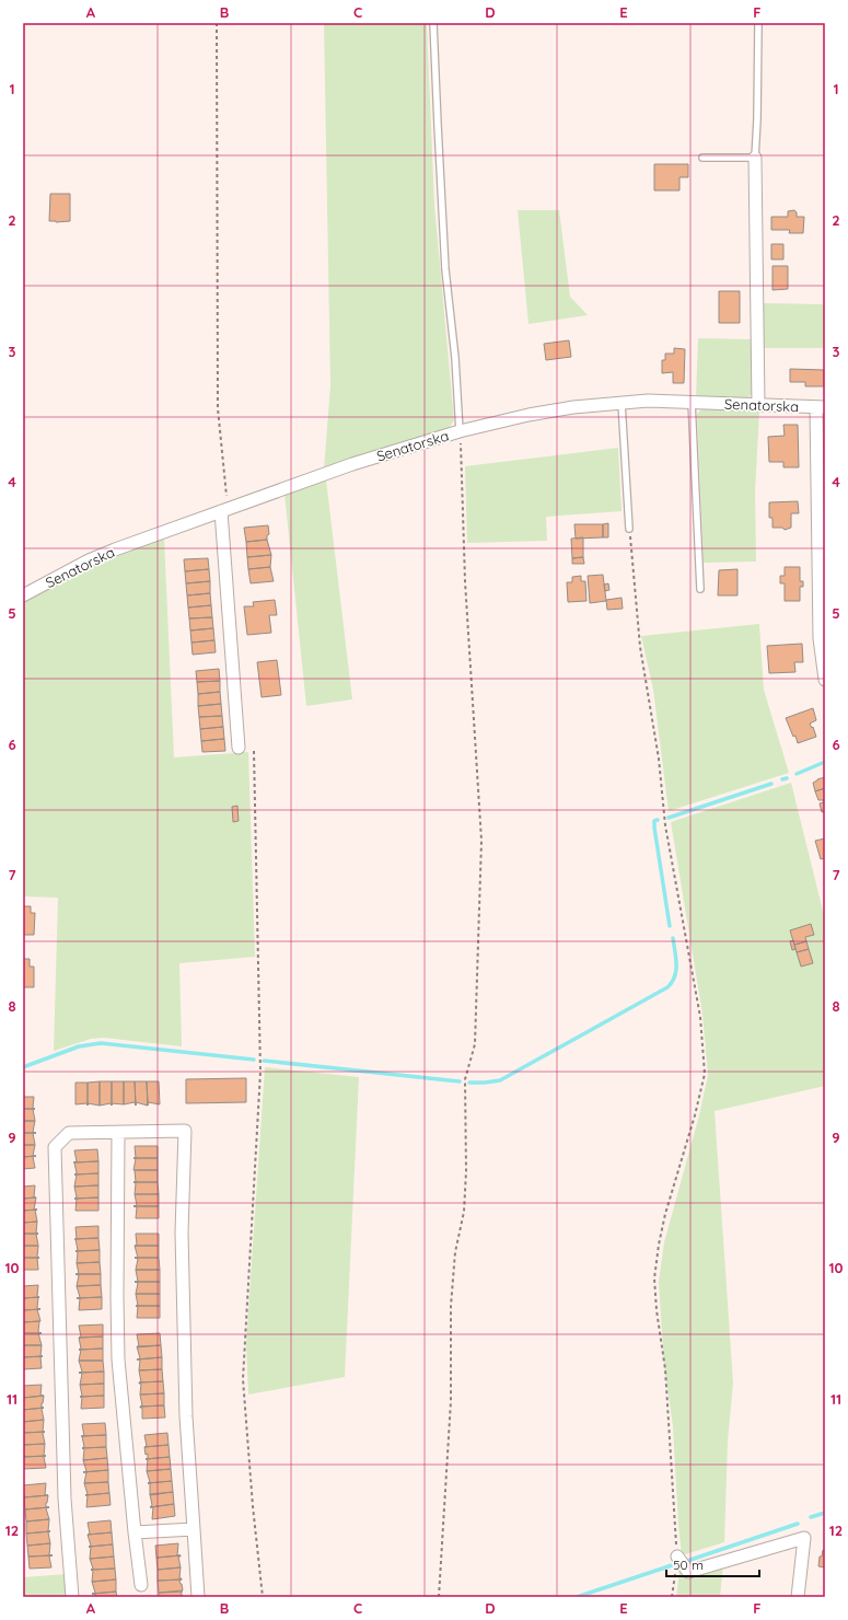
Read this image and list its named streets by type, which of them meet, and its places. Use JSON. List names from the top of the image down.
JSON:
{
  "streets": {
    "street": ["Senatorska"]
  },
  "scale_bar": "50 m",
  "grid": {
    "columns": [
      "A",
      "B",
      "C",
      "D",
      "E",
      "F"
    ],
    "rows": [
      "1",
      "2",
      "3",
      "4",
      "5",
      "6",
      "7",
      "8",
      "9",
      "10",
      "11",
      "12"
    ]
  }
}
